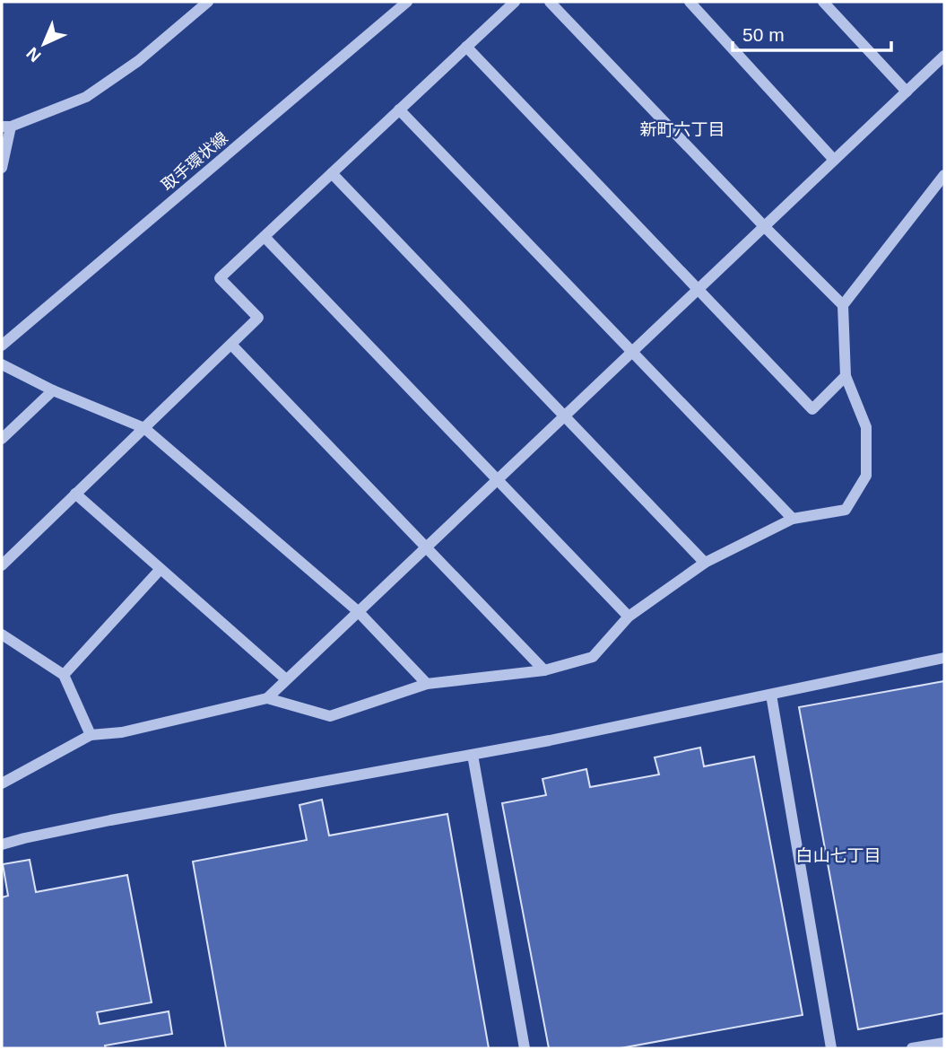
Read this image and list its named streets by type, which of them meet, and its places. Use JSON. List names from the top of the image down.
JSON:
{
  "streets": {
    "street": ["取手環状線"]
  },
  "districts": ["新町六丁目", "白山七丁目"],
  "scale_bar": "50 m",
  "north": "bottom left"
}
